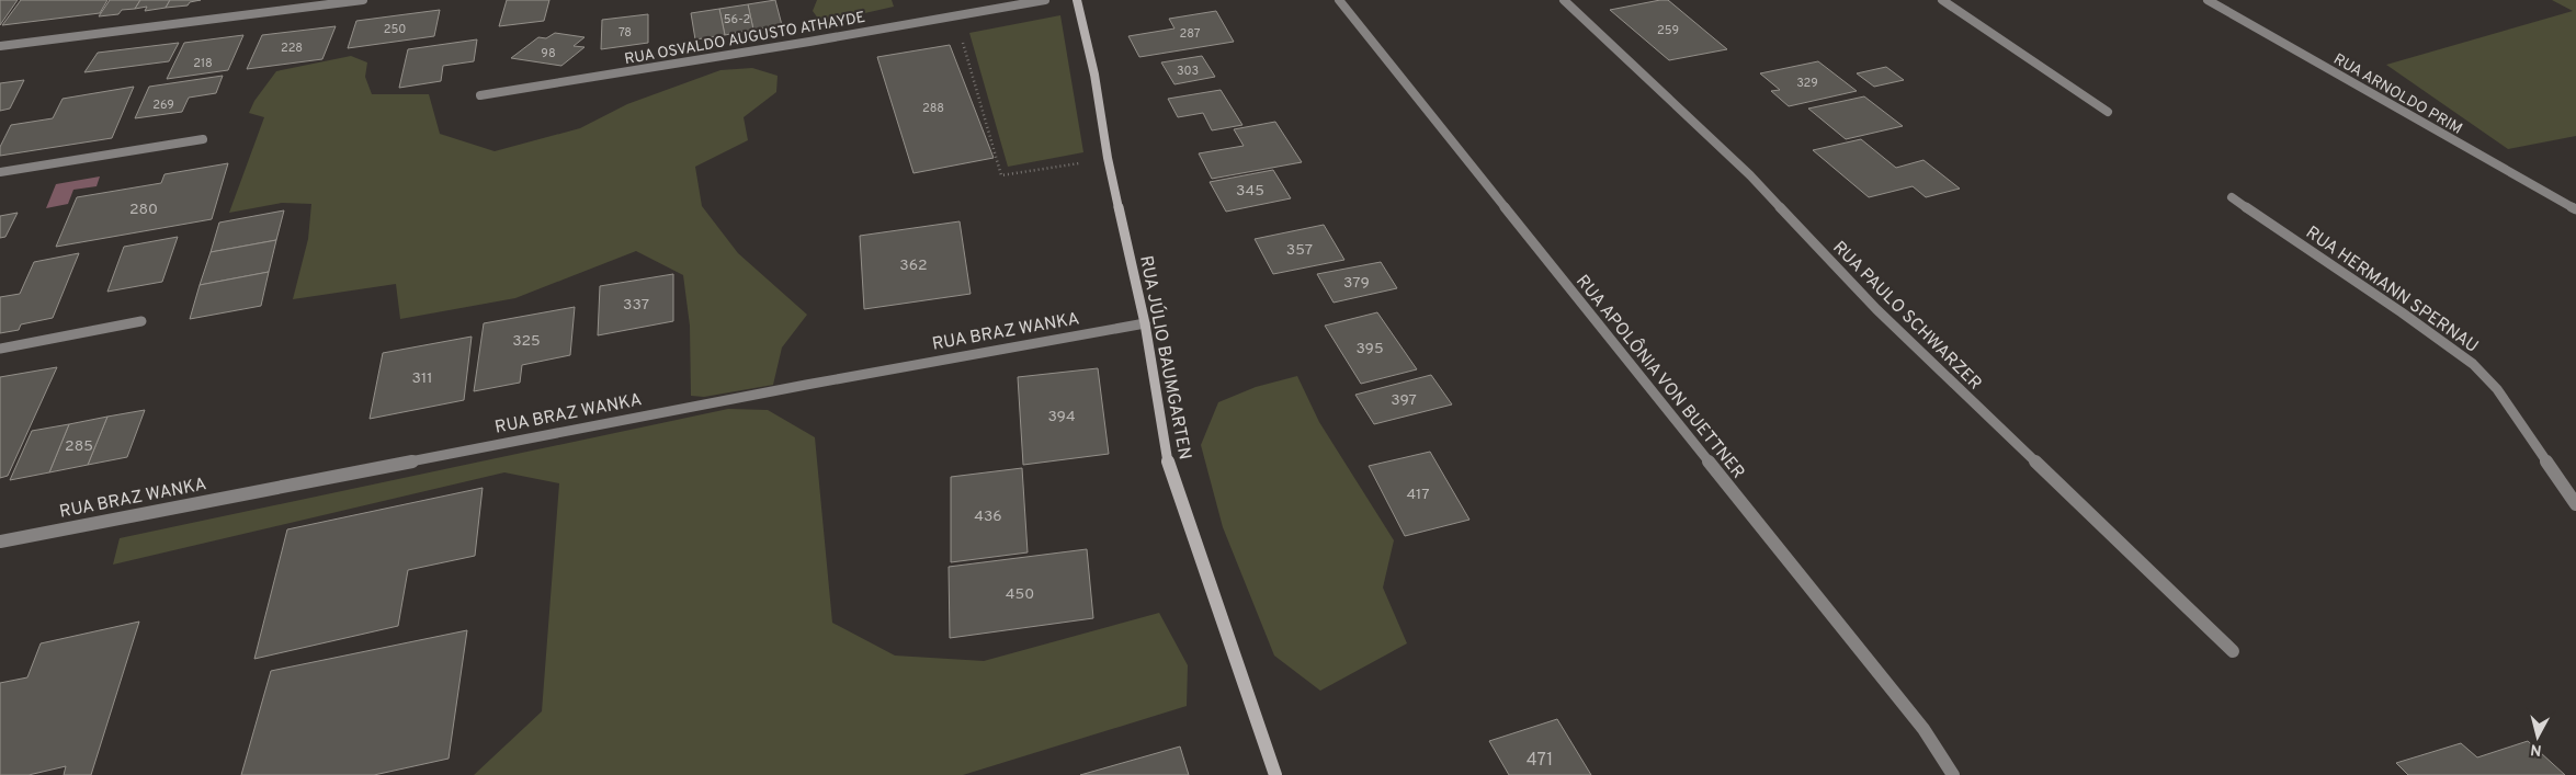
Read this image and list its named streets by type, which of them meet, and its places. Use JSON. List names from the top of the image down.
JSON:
{
  "streets": {
    "street": [
      "RUA OSVALDO AUGUSTO ATHAYDE",
      "RUA ARNOLDO PRIM",
      "RUA HERMANN SPERNAU",
      "RUA PAULO SCHWARZER",
      "RUA BRAZ WANKA",
      "RUA JÚLIO BAUMGARTEN",
      "RUA APOLÔNIA VON BUETTNER"
    ]
  },
  "crossings": [
    ["RUA BRAZ WANKA", "RUA JÚLIO BAUMGARTEN"]
  ],
  "house_numbers": [
    "56-2",
    "250",
    "259",
    "78",
    "287",
    "228",
    "98",
    "218",
    "303",
    "329",
    "269",
    "288",
    "345",
    "280",
    "357",
    "362",
    "379",
    "337",
    "325",
    "395",
    "311",
    "397",
    "394",
    "285",
    "417",
    "436",
    "450",
    "471"
  ],
  "north": "bottom"
}
